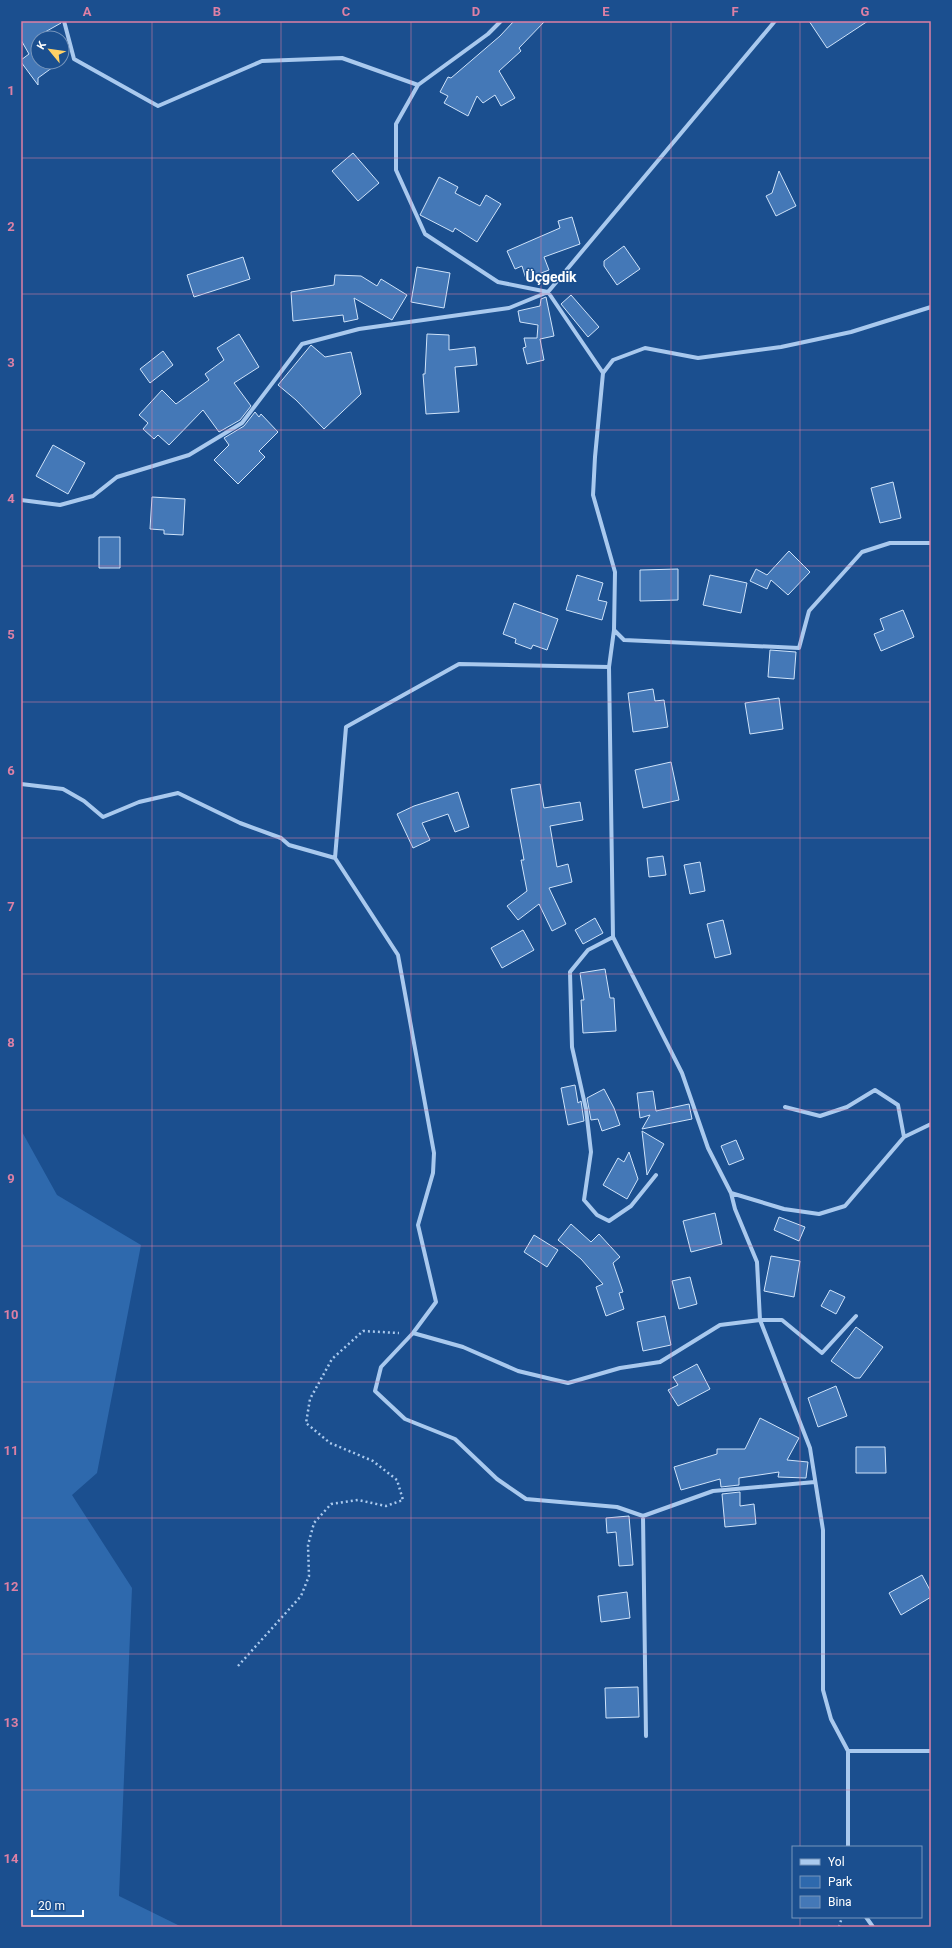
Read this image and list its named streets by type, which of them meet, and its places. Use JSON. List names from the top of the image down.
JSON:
{
  "districts": ["Üçgedik"],
  "legend": ["Yol", "Park", "Bina"],
  "scale_bar": "20 m",
  "north": "top left",
  "grid": {
    "columns": [
      "A",
      "B",
      "C",
      "D",
      "E",
      "F",
      "G"
    ],
    "rows": [
      "1",
      "2",
      "3",
      "4",
      "5",
      "6",
      "7",
      "8",
      "9",
      "10",
      "11",
      "12",
      "13",
      "14"
    ]
  }
}
